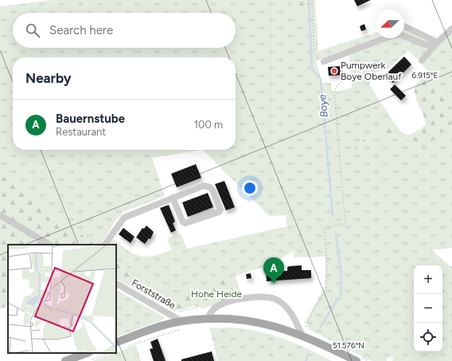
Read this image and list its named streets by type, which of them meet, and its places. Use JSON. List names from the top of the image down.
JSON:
{
  "streets": {
    "street": ["Forststraße"]
  },
  "water": ["Boye"],
  "parks": ["Hohe Heide"],
  "places": ["Pumpwerk Boye Oberlauf"],
  "north": "left",
  "page": {
    "search": "Search here",
    "heading": "Nearby",
    "list": [
      {
        "mark": "A",
        "name": "Bauernstube",
        "note": "Restaurant",
        "value": "100 m"
      }
    ],
    "pins": "A",
    "map_buttons": ["+", "−"]
  },
  "coordinates": ["6.915°E", "51.576°N"]
}
